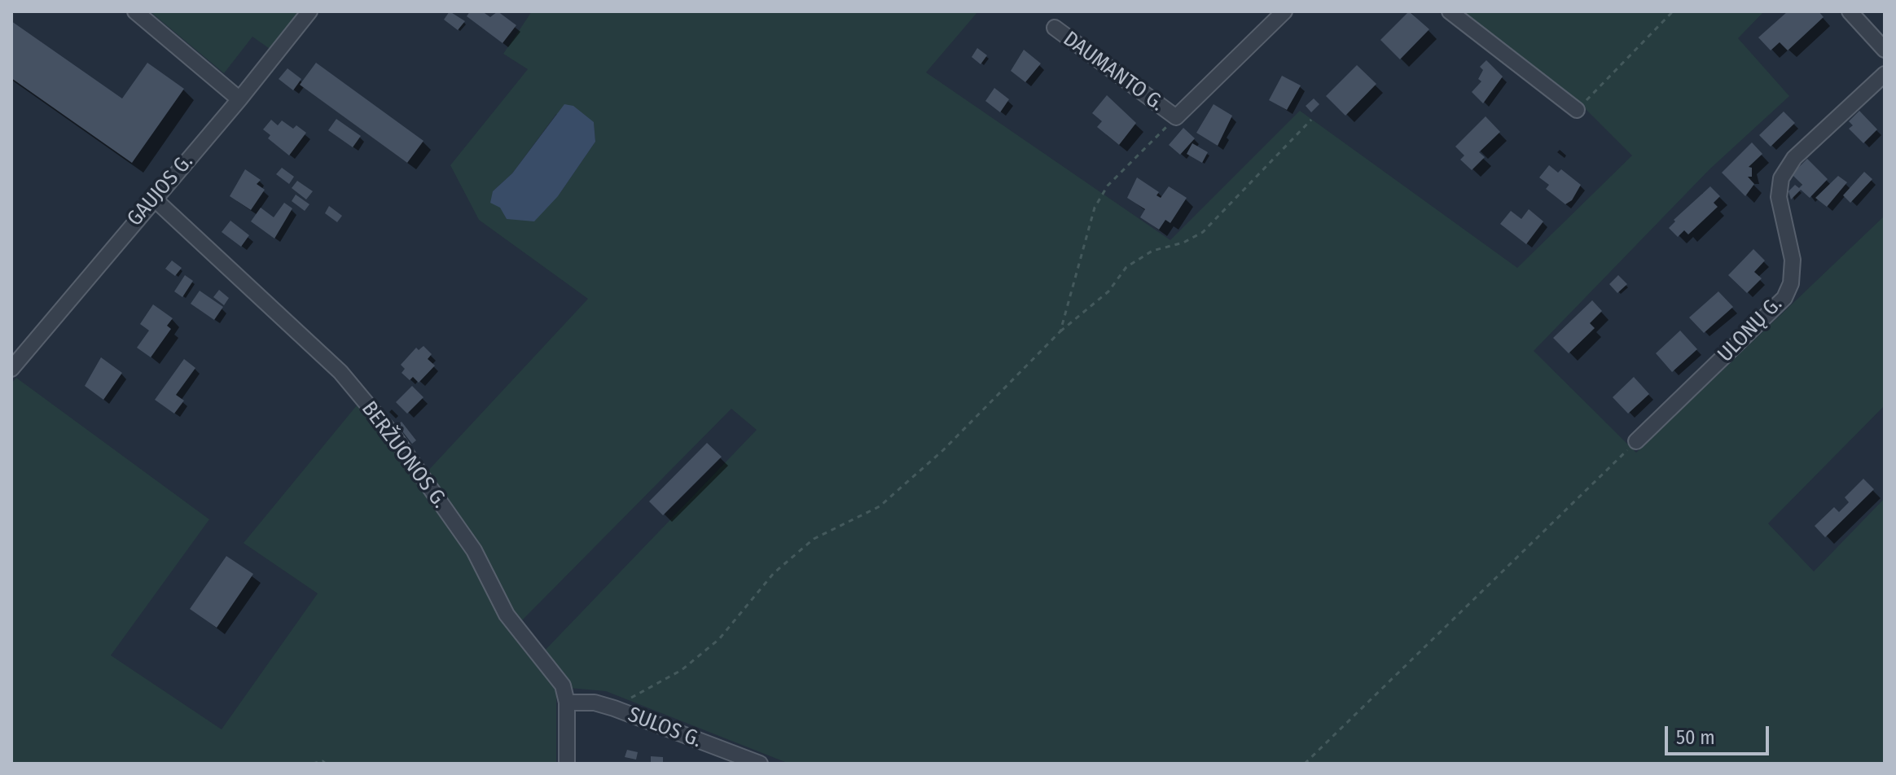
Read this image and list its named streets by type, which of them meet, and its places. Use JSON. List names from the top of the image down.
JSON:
{
  "streets": {
    "street": [
      "DAUMANTO G.",
      "GAUJOS G.",
      "ULONŲ G.",
      "BERŽUONOS G.",
      "SULOS G."
    ]
  },
  "crossings": [
    ["GAUJOS G.", "BERŽUONOS G."],
    ["BERŽUONOS G.", "SULOS G."]
  ],
  "scale_bar": "50 m"
}
